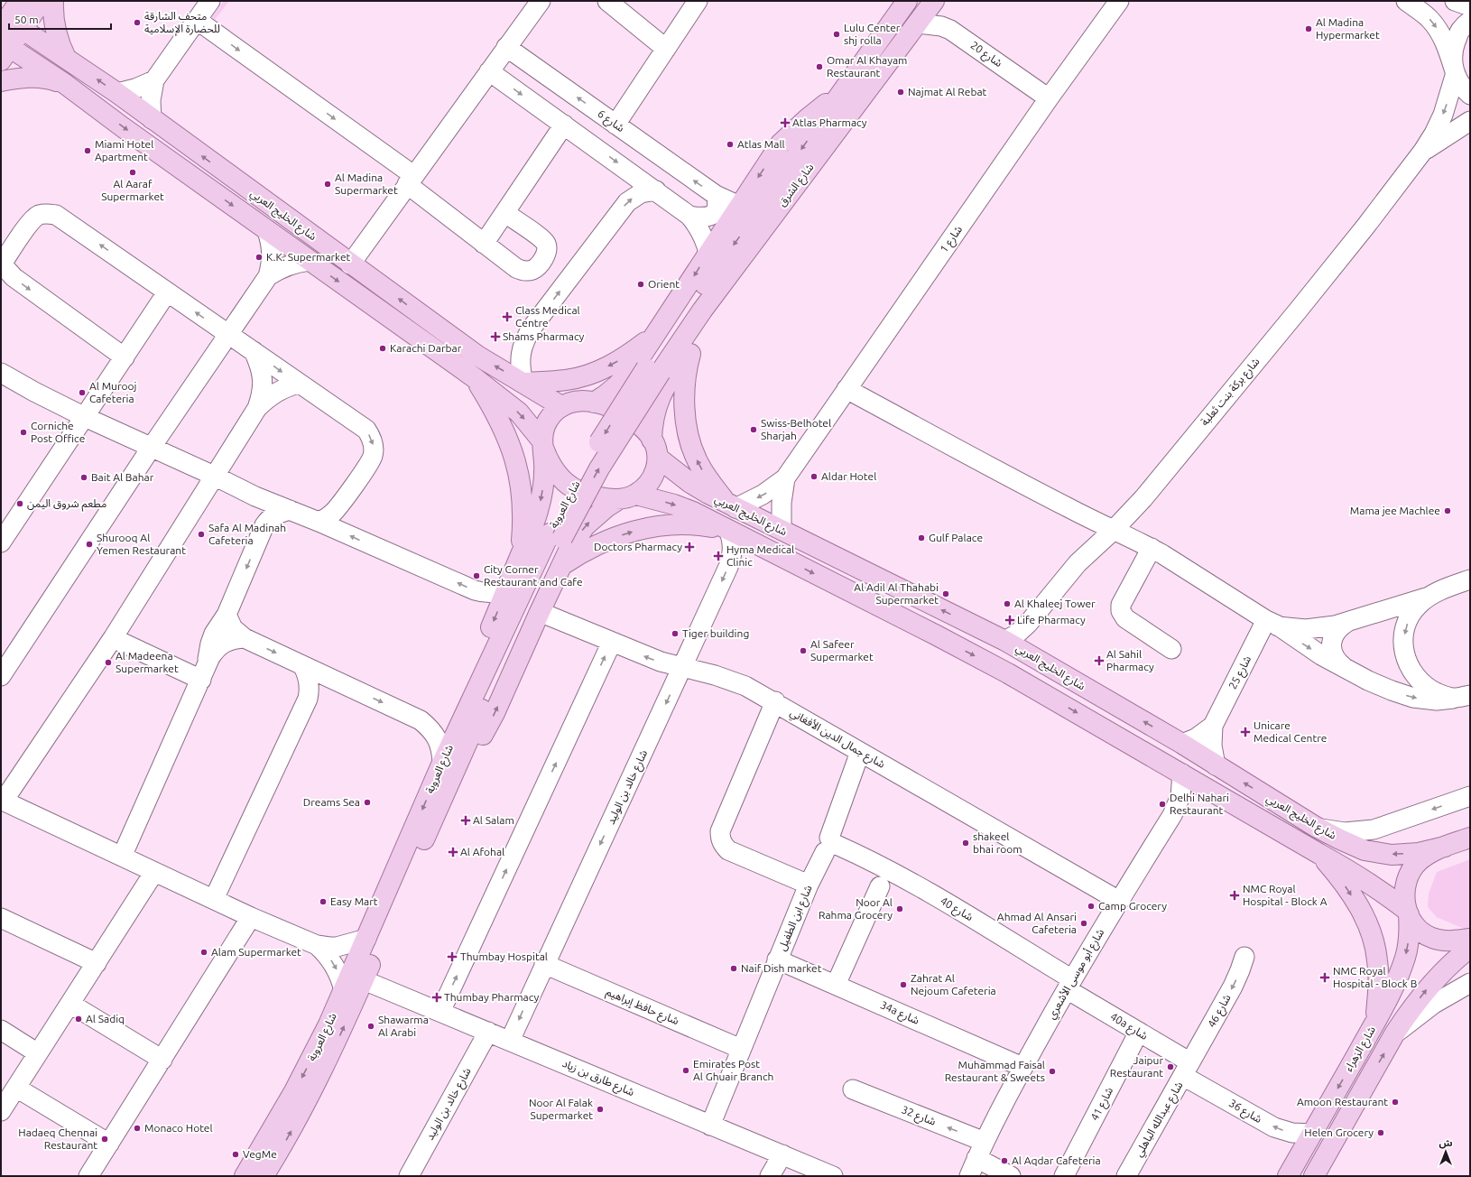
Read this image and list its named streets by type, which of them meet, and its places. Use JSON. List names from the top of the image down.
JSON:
{
  "streets": {
    "main road": [
      "شارع الشرق",
      "شارع الخليج العربي",
      "شارع العروبة",
      "شارع الزهراء"
    ],
    "street": [
      "شارع 20",
      "شارع 6",
      "شارع 1",
      "شارع بركة بنت ثعلبة",
      "شارع 25",
      "شارع جمال الدين الأفغاني",
      "شارع خالد بن الوليد",
      "شارع 40",
      "شارع ابن الطفيل",
      "شارع أبو موسى الأشعري",
      "شارع حافظ إبراهيم",
      "شارع 46",
      "34a شارع",
      "40a شارع",
      "شارع طارق بن زياد",
      "شارع 41",
      "شارع 36",
      "شارع 32",
      "شارع عبدالله الباهلي"
    ]
  },
  "crossings": [
    ["شارع 20", "شارع الشرق"],
    ["شارع 20", "شارع 1"],
    ["شارع الشرق", "شارع العروبة"],
    ["شارع الخليج العربي", "شارع 1"],
    ["شارع الخليج العربي", "شارع بركة بنت ثعلبة"],
    ["شارع الخليج العربي", "شارع 25"],
    ["شارع الخليج العربي", "شارع الزهراء"],
    ["شارع العروبة", "شارع طارق بن زياد"],
    ["شارع جمال الدين الأفغاني", "شارع خالد بن الوليد"],
    ["شارع جمال الدين الأفغاني", "شارع ابن الطفيل"],
    ["شارع جمال الدين الأفغاني", "شارع أبو موسى الأشعري"],
    ["شارع خالد بن الوليد", "شارع حافظ إبراهيم"],
    ["شارع خالد بن الوليد", "شارع طارق بن زياد"],
    ["شارع 40", "شارع ابن الطفيل"],
    ["شارع 40", "شارع أبو موسى الأشعري"],
    ["شارع 40", "40a شارع"],
    ["شارع ابن الطفيل", "شارع حافظ إبراهيم"],
    ["شارع ابن الطفيل", "34a شارع"],
    ["شارع ابن الطفيل", "شارع طارق بن زياد"],
    ["شارع أبو موسى الأشعري", "34a شارع"],
    ["شارع أبو موسى الأشعري", "40a شارع"],
    ["شارع أبو موسى الأشعري", "شارع 32"],
    ["شارع 46", "40a شارع"],
    ["شارع 46", "شارع 36"],
    ["شارع 46", "شارع عبدالله الباهلي"],
    ["40a شارع", "شارع 41"],
    ["40a شارع", "شارع 36"],
    ["40a شارع", "شارع عبدالله الباهلي"],
    ["شارع الزهراء", "شارع 36"],
    ["شارع 36", "شارع عبدالله الباهلي"]
  ],
  "one_way": ["شارع 46", "شارع 36", "شارع 32"],
  "places": {
    "other": [
      "متحف الشارقة للحضارة الإسلامية",
      "Al Madina Hypermarket",
      "Lulu Center shj rolla",
      "Omar Al Khayam Restaurant",
      "Najmat Al Rebat",
      "Atlas Mall",
      "Miami Hotel Apartment",
      "Al Aaraf Supermarket",
      "Al Madina Supermarket",
      "K.K. Supermarket",
      "Orient",
      "Karachi Darbar",
      "Al Murooj Cafeteria",
      "Swiss-Belhotel Sharjah",
      "Corniche Post Office",
      "Aldar Hotel",
      "Bait Al Bahar",
      "مطعم شروق اليمن",
      "Mama jee Machlee",
      "Safa Al Madinah Cafeteria",
      "Gulf Palace",
      "Shurooq Al Yemen Restaurant",
      "City Corner Restaurant and Cafe",
      "Al Adil Al Thahabi Supermarket",
      "Al Khaleej Tower",
      "Tiger building",
      "Al Safeer Supermarket",
      "Al Madeena Supermarket",
      "Dreams Sea",
      "Delhi Nahari Restaurant",
      "shakeel bhai room",
      "Easy Mart",
      "Camp Grocery",
      "Noor Al Rahma Grocery",
      "Ahmad Al Ansari Cafeteria",
      "Alam Supermarket",
      "Naif Dish market",
      "Zahrat Al Nejoum Cafeteria",
      "Al Sadiq",
      "Shawarma Al Arabi",
      "Jaipur Restaurant",
      "Emirates Post Al Ghuair Branch",
      "Muhammad Faisal Restaurant & Sweets",
      "Amoon Restaurant",
      "Noor Al Falak Supermarket",
      "Monaco Hotel",
      "Helen Grocery",
      "Hadaeq Chennai Restaurant",
      "VegMe",
      "Al Aqdar Cafeteria"
    ],
    "health": [
      "Atlas Pharmacy",
      "Class Medical Centre",
      "Shams Pharmacy",
      "Doctors Pharmacy",
      "Hyma Medical Clinic",
      "Life Pharmacy",
      "Al Sahil Pharmacy",
      "Unicare Medical Centre",
      "Al Salam",
      "Al Afohal",
      "NMC Royal Hospital - Block A",
      "Thumbay Hospital",
      "NMC Royal Hospital - Block B",
      "Thumbay Pharmacy"
    ]
  },
  "scale_bar": "50 m",
  "north": "top"
}
